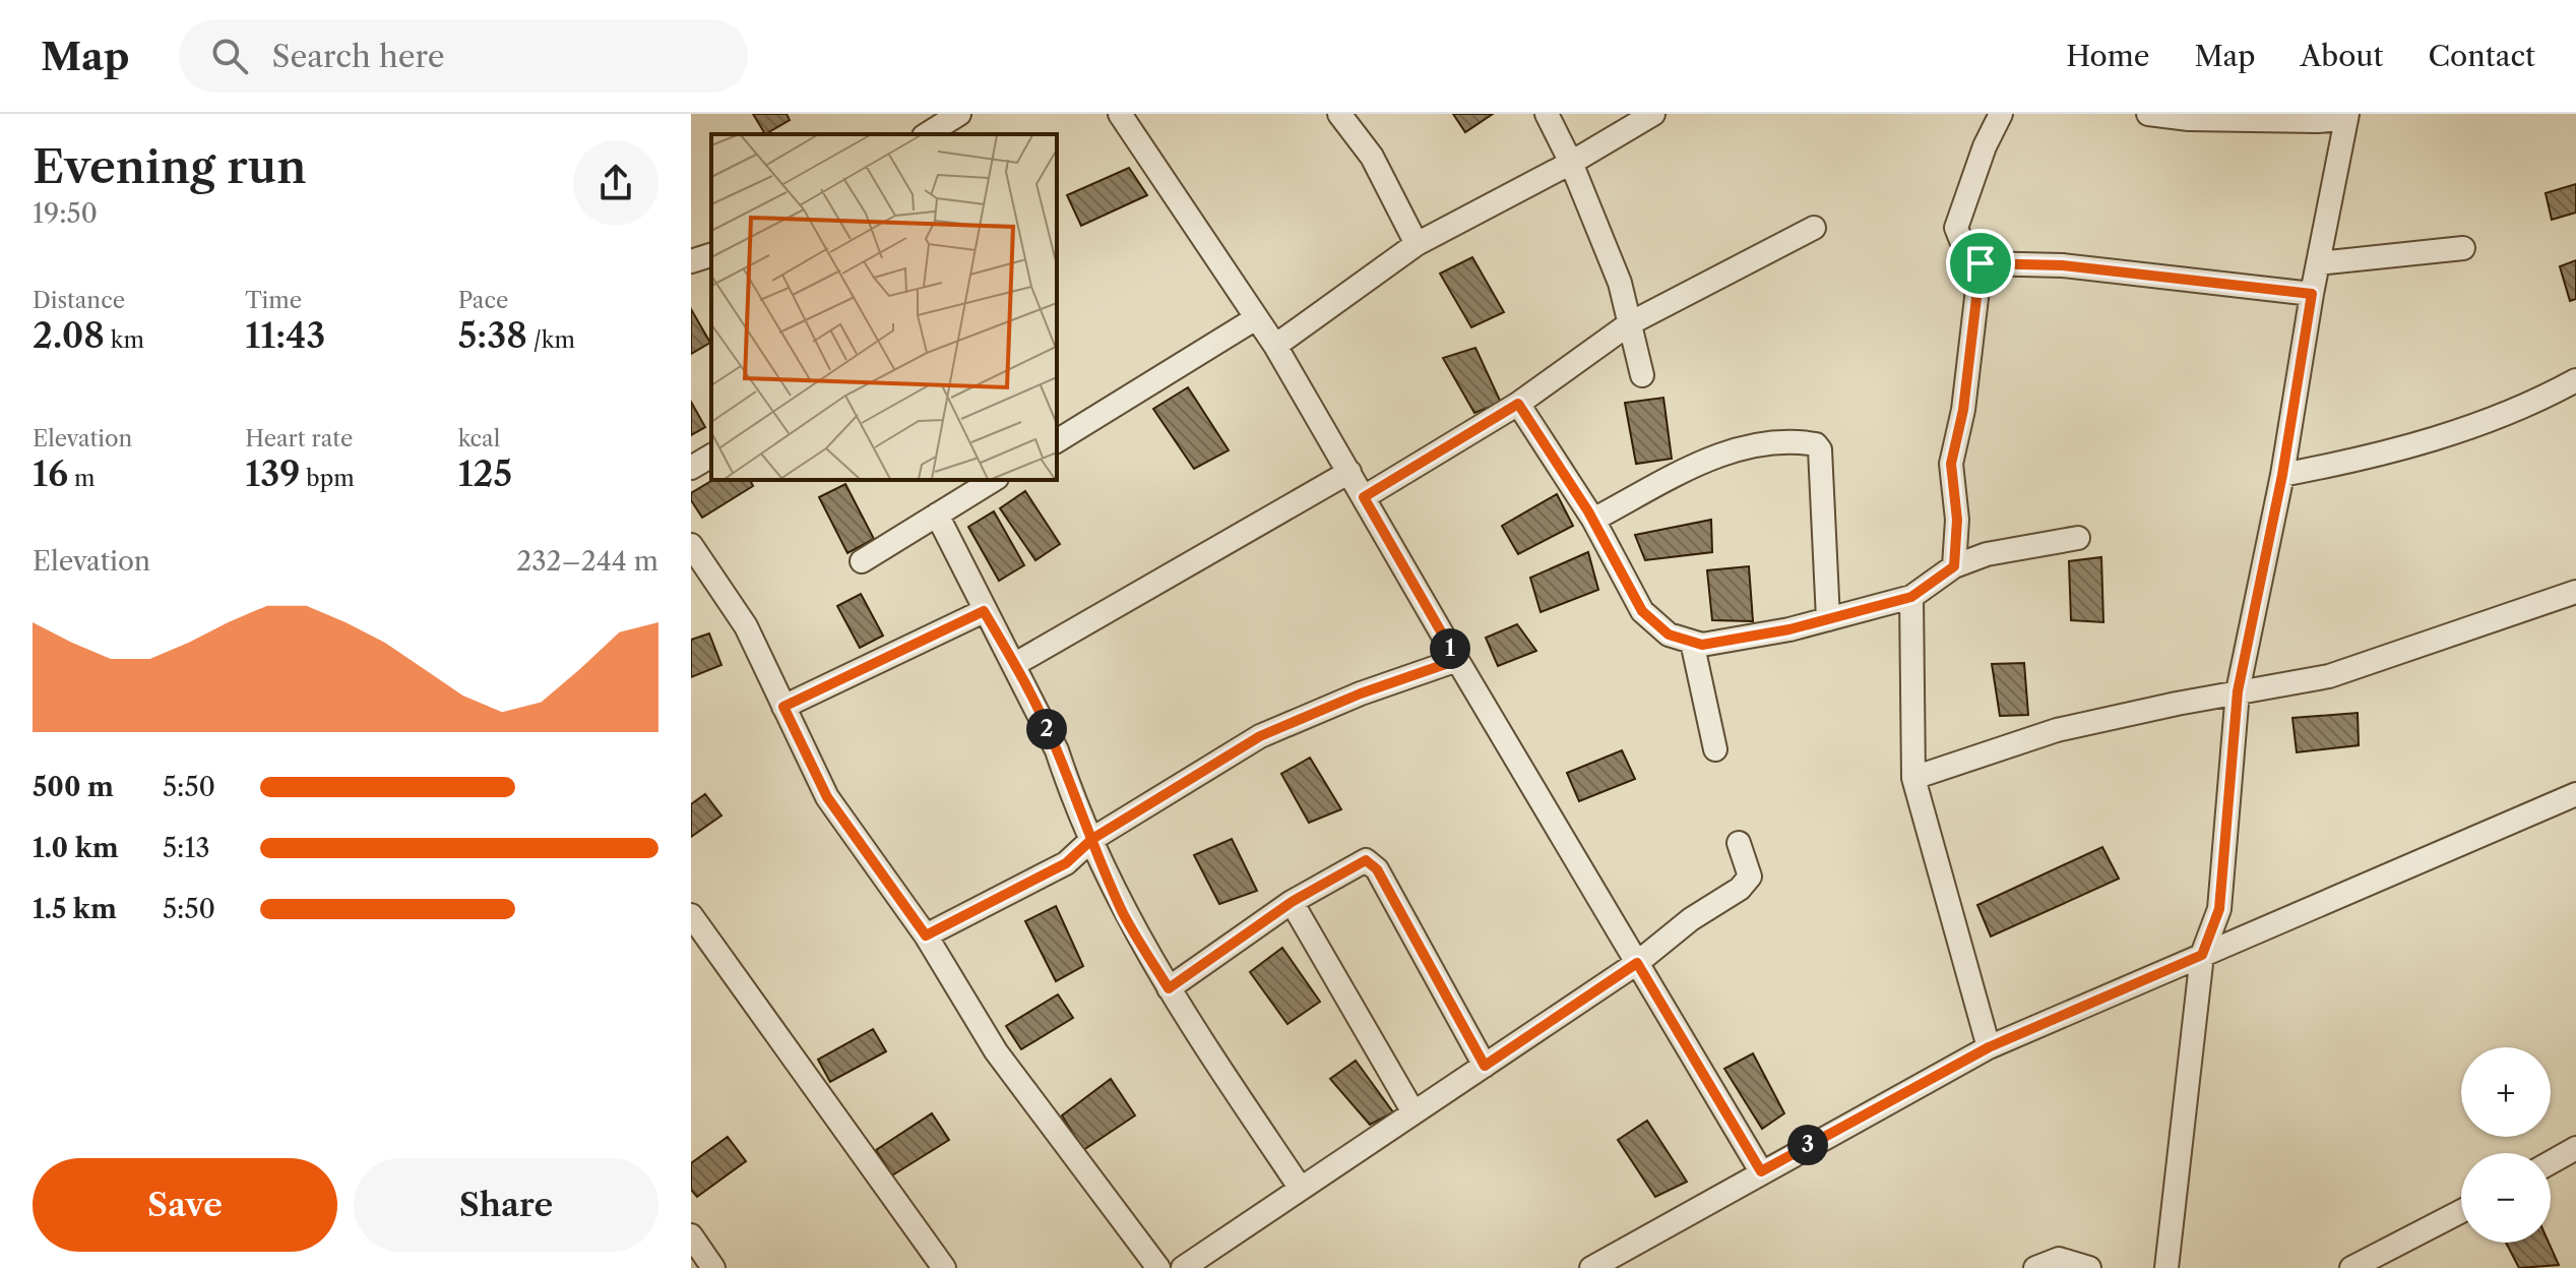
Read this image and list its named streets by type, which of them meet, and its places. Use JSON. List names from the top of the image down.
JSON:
{
  "page": {
    "header": "Map",
    "search": "Search here",
    "nav": [
      "Home",
      "Map",
      "About",
      "Contact"
    ],
    "heading": ["Evening run", "19:50"],
    "stats": [
      ["Distance", "2.08 km"],
      ["Time", "11:43"],
      ["Pace", "5:38 /km"],
      ["Elevation", "16 m"],
      ["Heart rate", "139 bpm"],
      ["kcal", "125"]
    ],
    "chart": ["Elevation", "232–244 m"],
    "pins": ["1", "2", "3"],
    "list": [
      {
        "name": "500 m",
        "note": "5:50"
      },
      {
        "name": "1.0 km",
        "note": "5:13"
      },
      {
        "name": "1.5 km",
        "note": "5:50"
      }
    ],
    "map_buttons": ["+", "−"],
    "buttons": ["Save", "Share"]
  }
}
